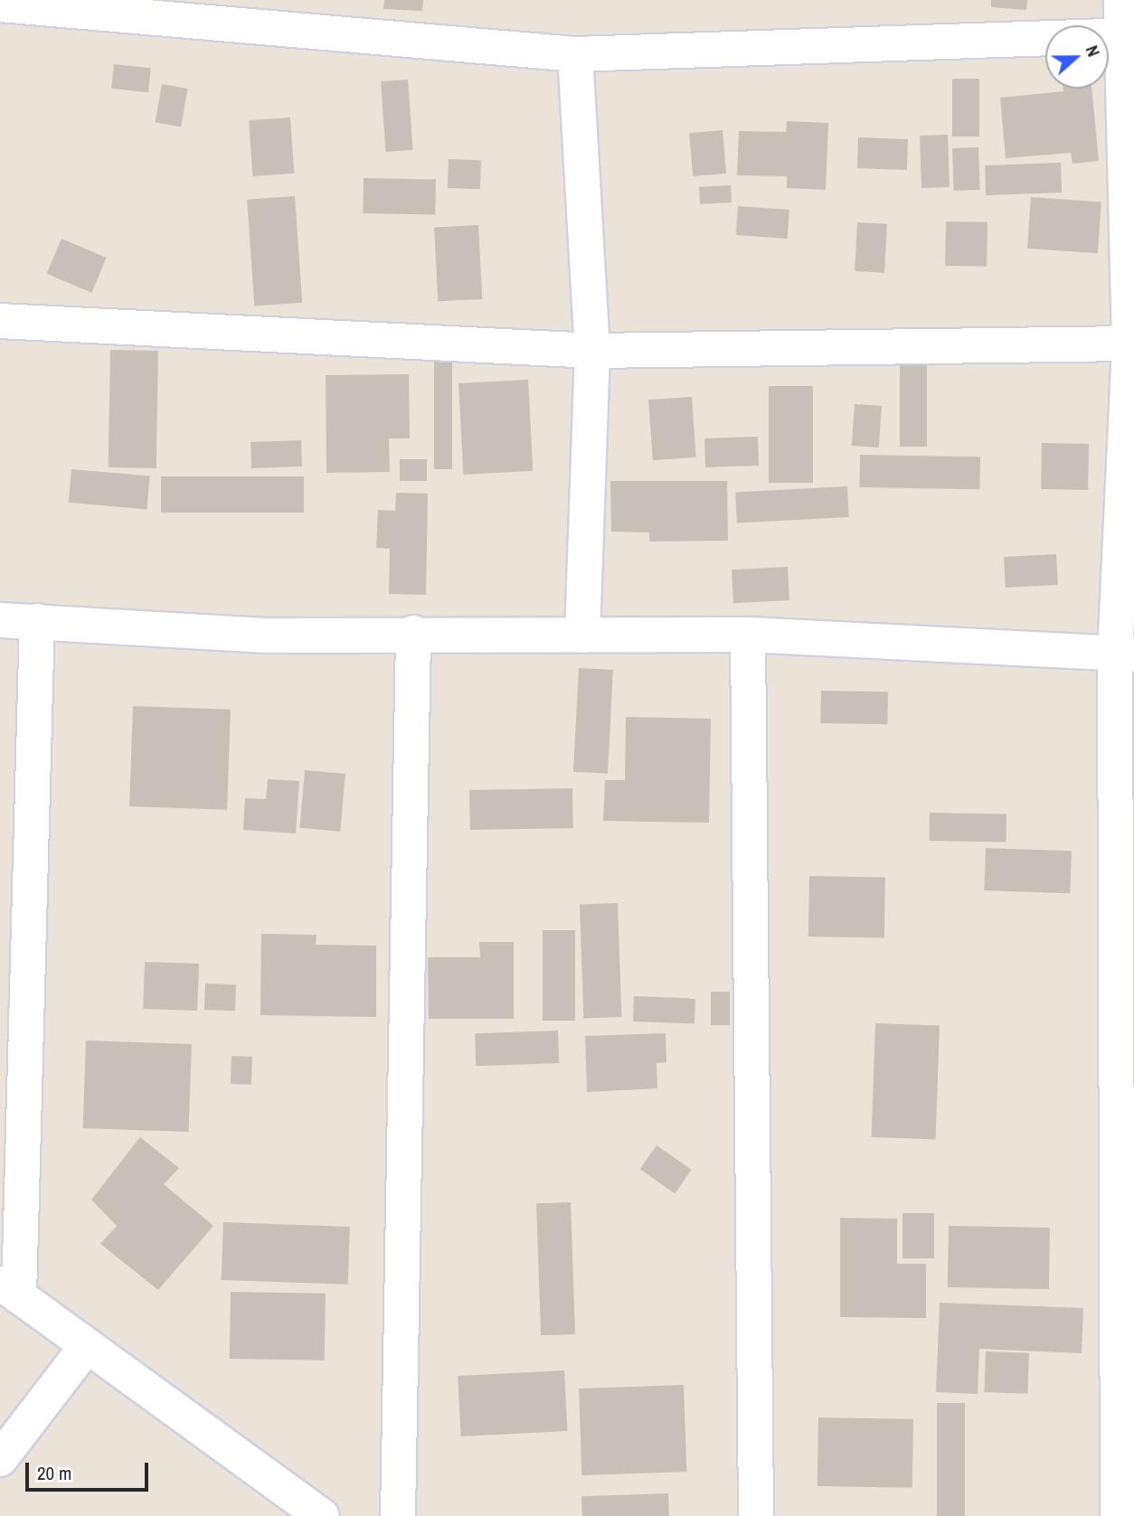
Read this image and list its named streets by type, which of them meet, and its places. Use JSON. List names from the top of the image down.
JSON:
{
  "scale_bar": "20 m",
  "north": "right"
}
